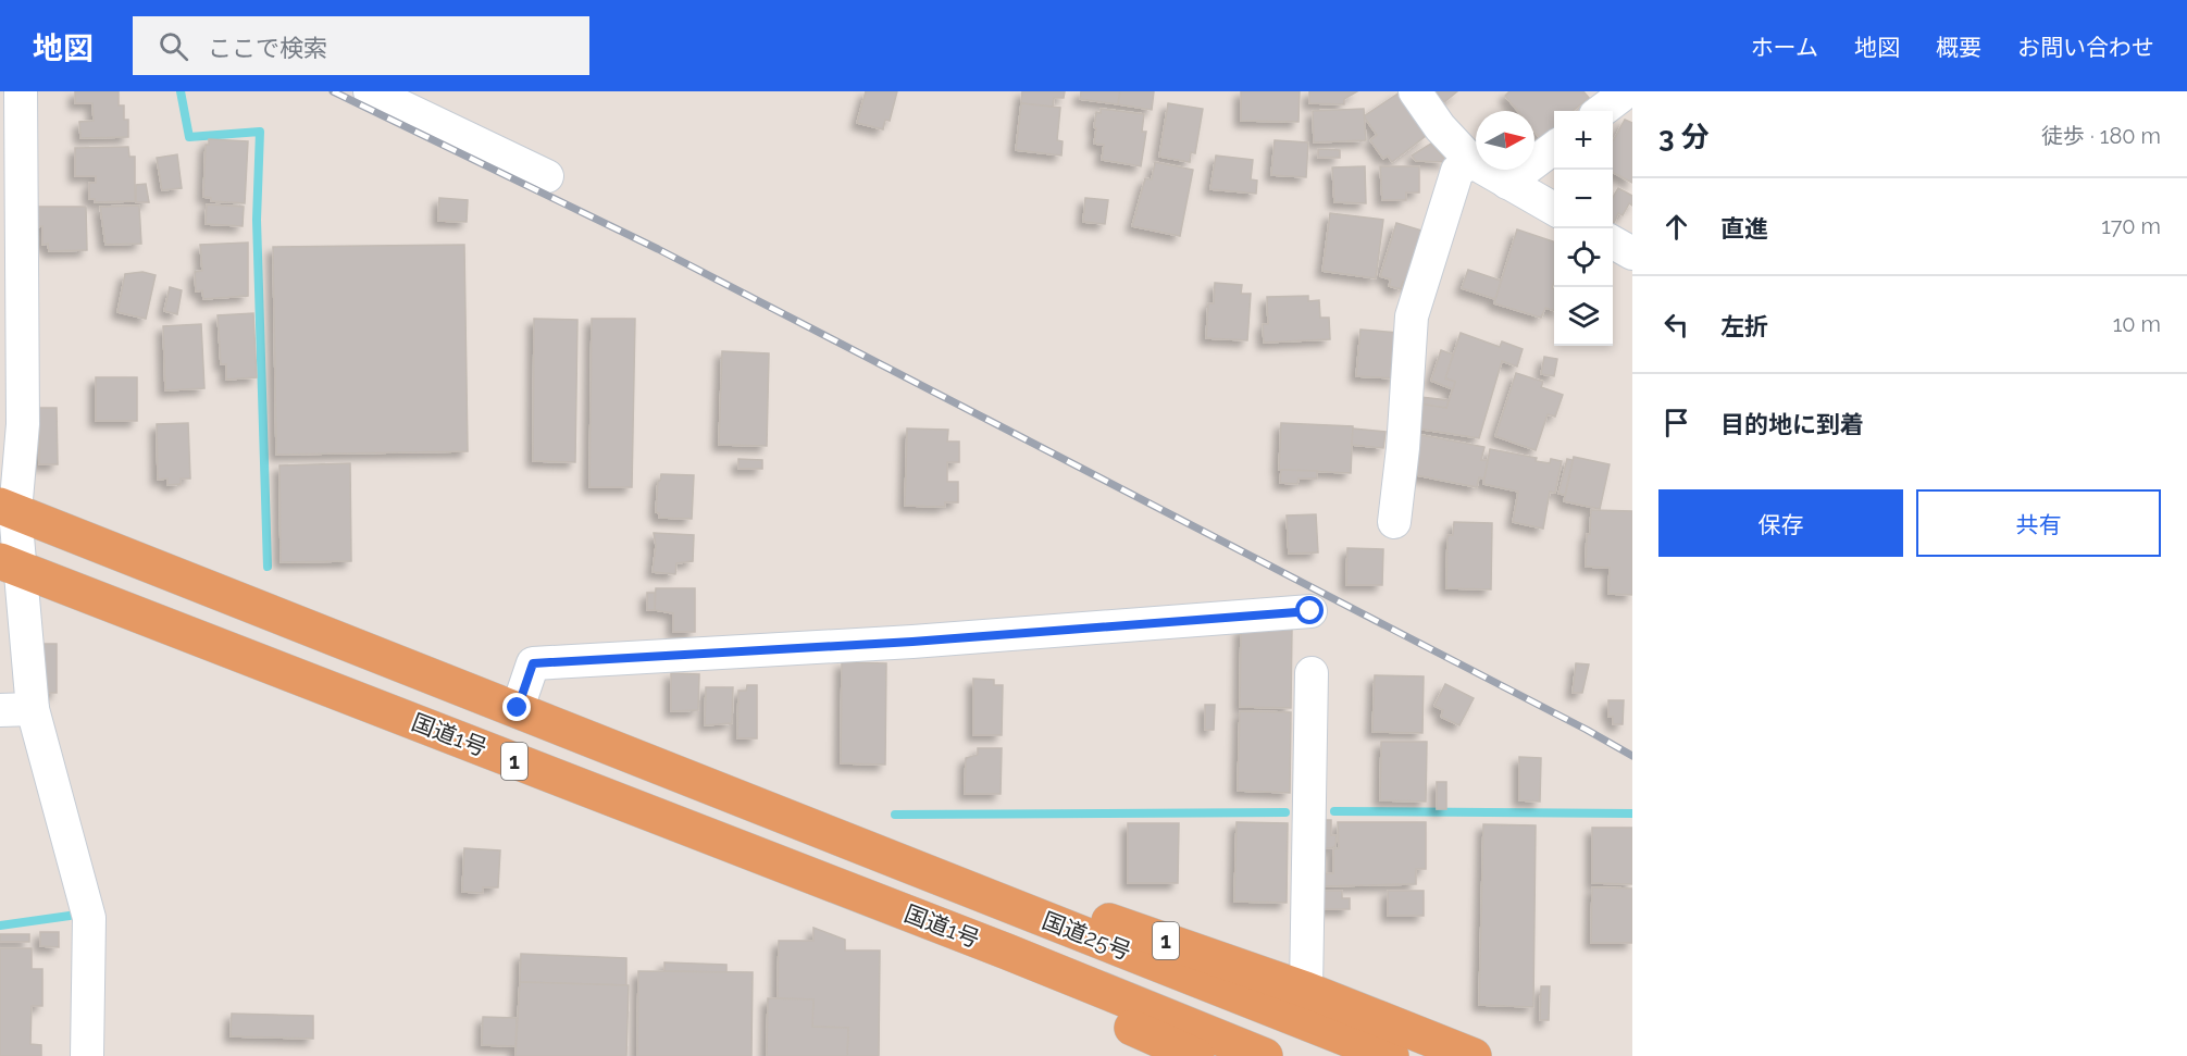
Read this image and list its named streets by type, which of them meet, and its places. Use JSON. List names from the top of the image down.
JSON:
{
  "streets": {
    "highway": ["国道1号", "1", "国道25号"]
  },
  "crossings": [
    ["国道1号", "国道25号"],
    ["1", "国道25号"]
  ],
  "north": "right",
  "page": {
    "header": "地図",
    "search": "ここで検索",
    "nav": [
      "ホーム",
      "地図",
      "概要",
      "お問い合わせ"
    ],
    "heading": ["3 分", "徒歩 · 180 m"],
    "map_buttons": ["+", "−"],
    "list": [
      ["直進", "170 m"],
      ["左折", "10 m"],
      "目的地に到着"
    ],
    "buttons": ["保存", "共有"]
  }
}
